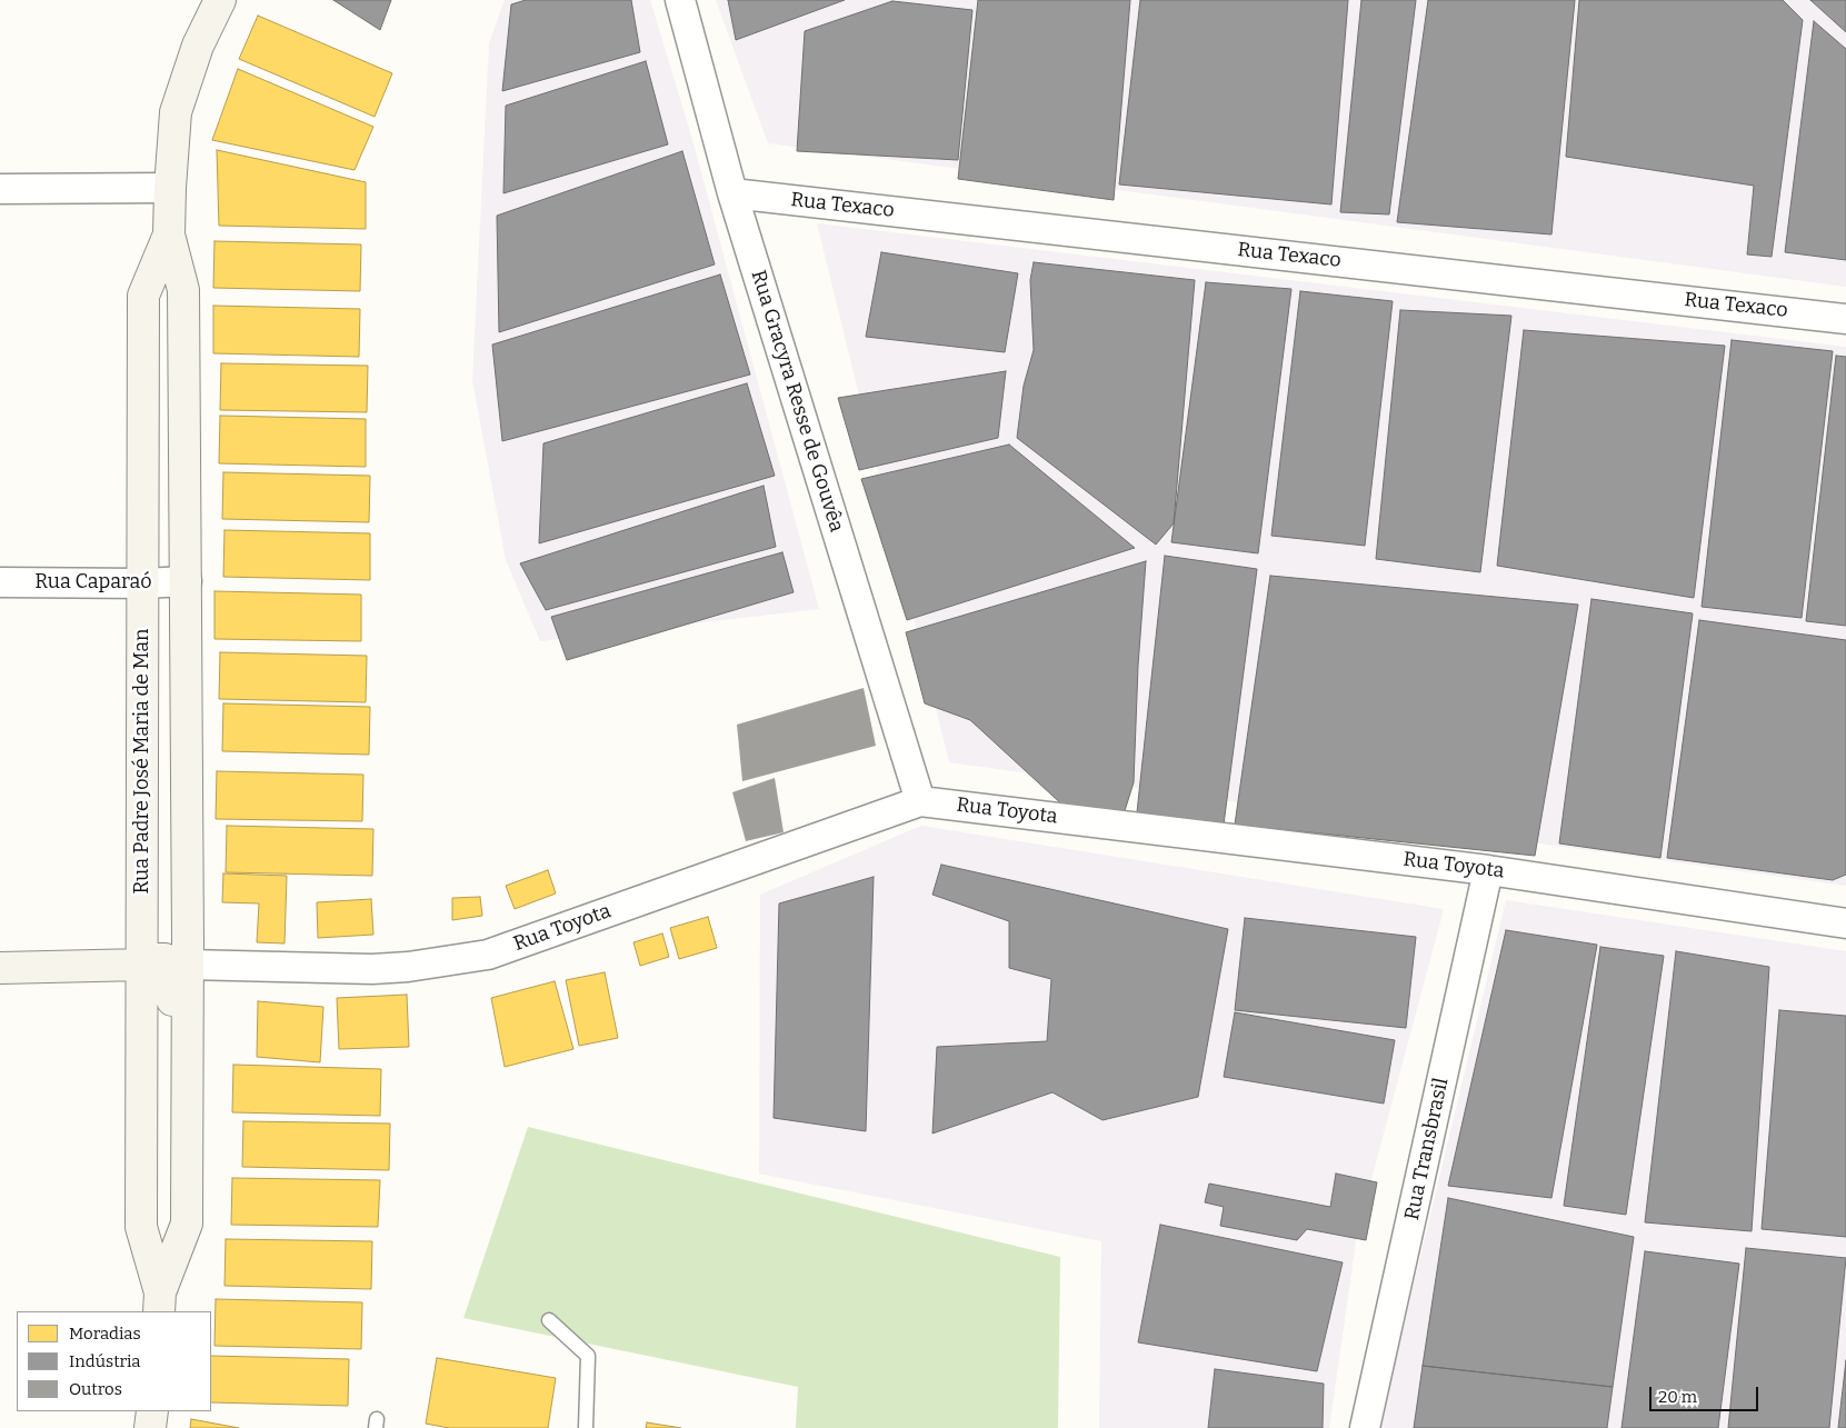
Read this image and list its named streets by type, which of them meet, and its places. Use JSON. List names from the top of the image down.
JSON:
{
  "streets": {
    "street": [
      "Rua Texaco",
      "Rua Gracyra Resse de Gouvêa",
      "Rua Caparaó",
      "Rua Padre José Maria de Man",
      "Rua Toyota",
      "Rua Transbrasil"
    ]
  },
  "crossings": [
    ["Rua Texaco", "Rua Gracyra Resse de Gouvêa"],
    ["Rua Gracyra Resse de Gouvêa", "Rua Toyota"],
    ["Rua Caparaó", "Rua Padre José Maria de Man"],
    ["Rua Padre José Maria de Man", "Rua Toyota"],
    ["Rua Toyota", "Rua Transbrasil"]
  ],
  "legend": ["Moradias", "Indústria", "Outros"],
  "scale_bar": "20 m"
}
